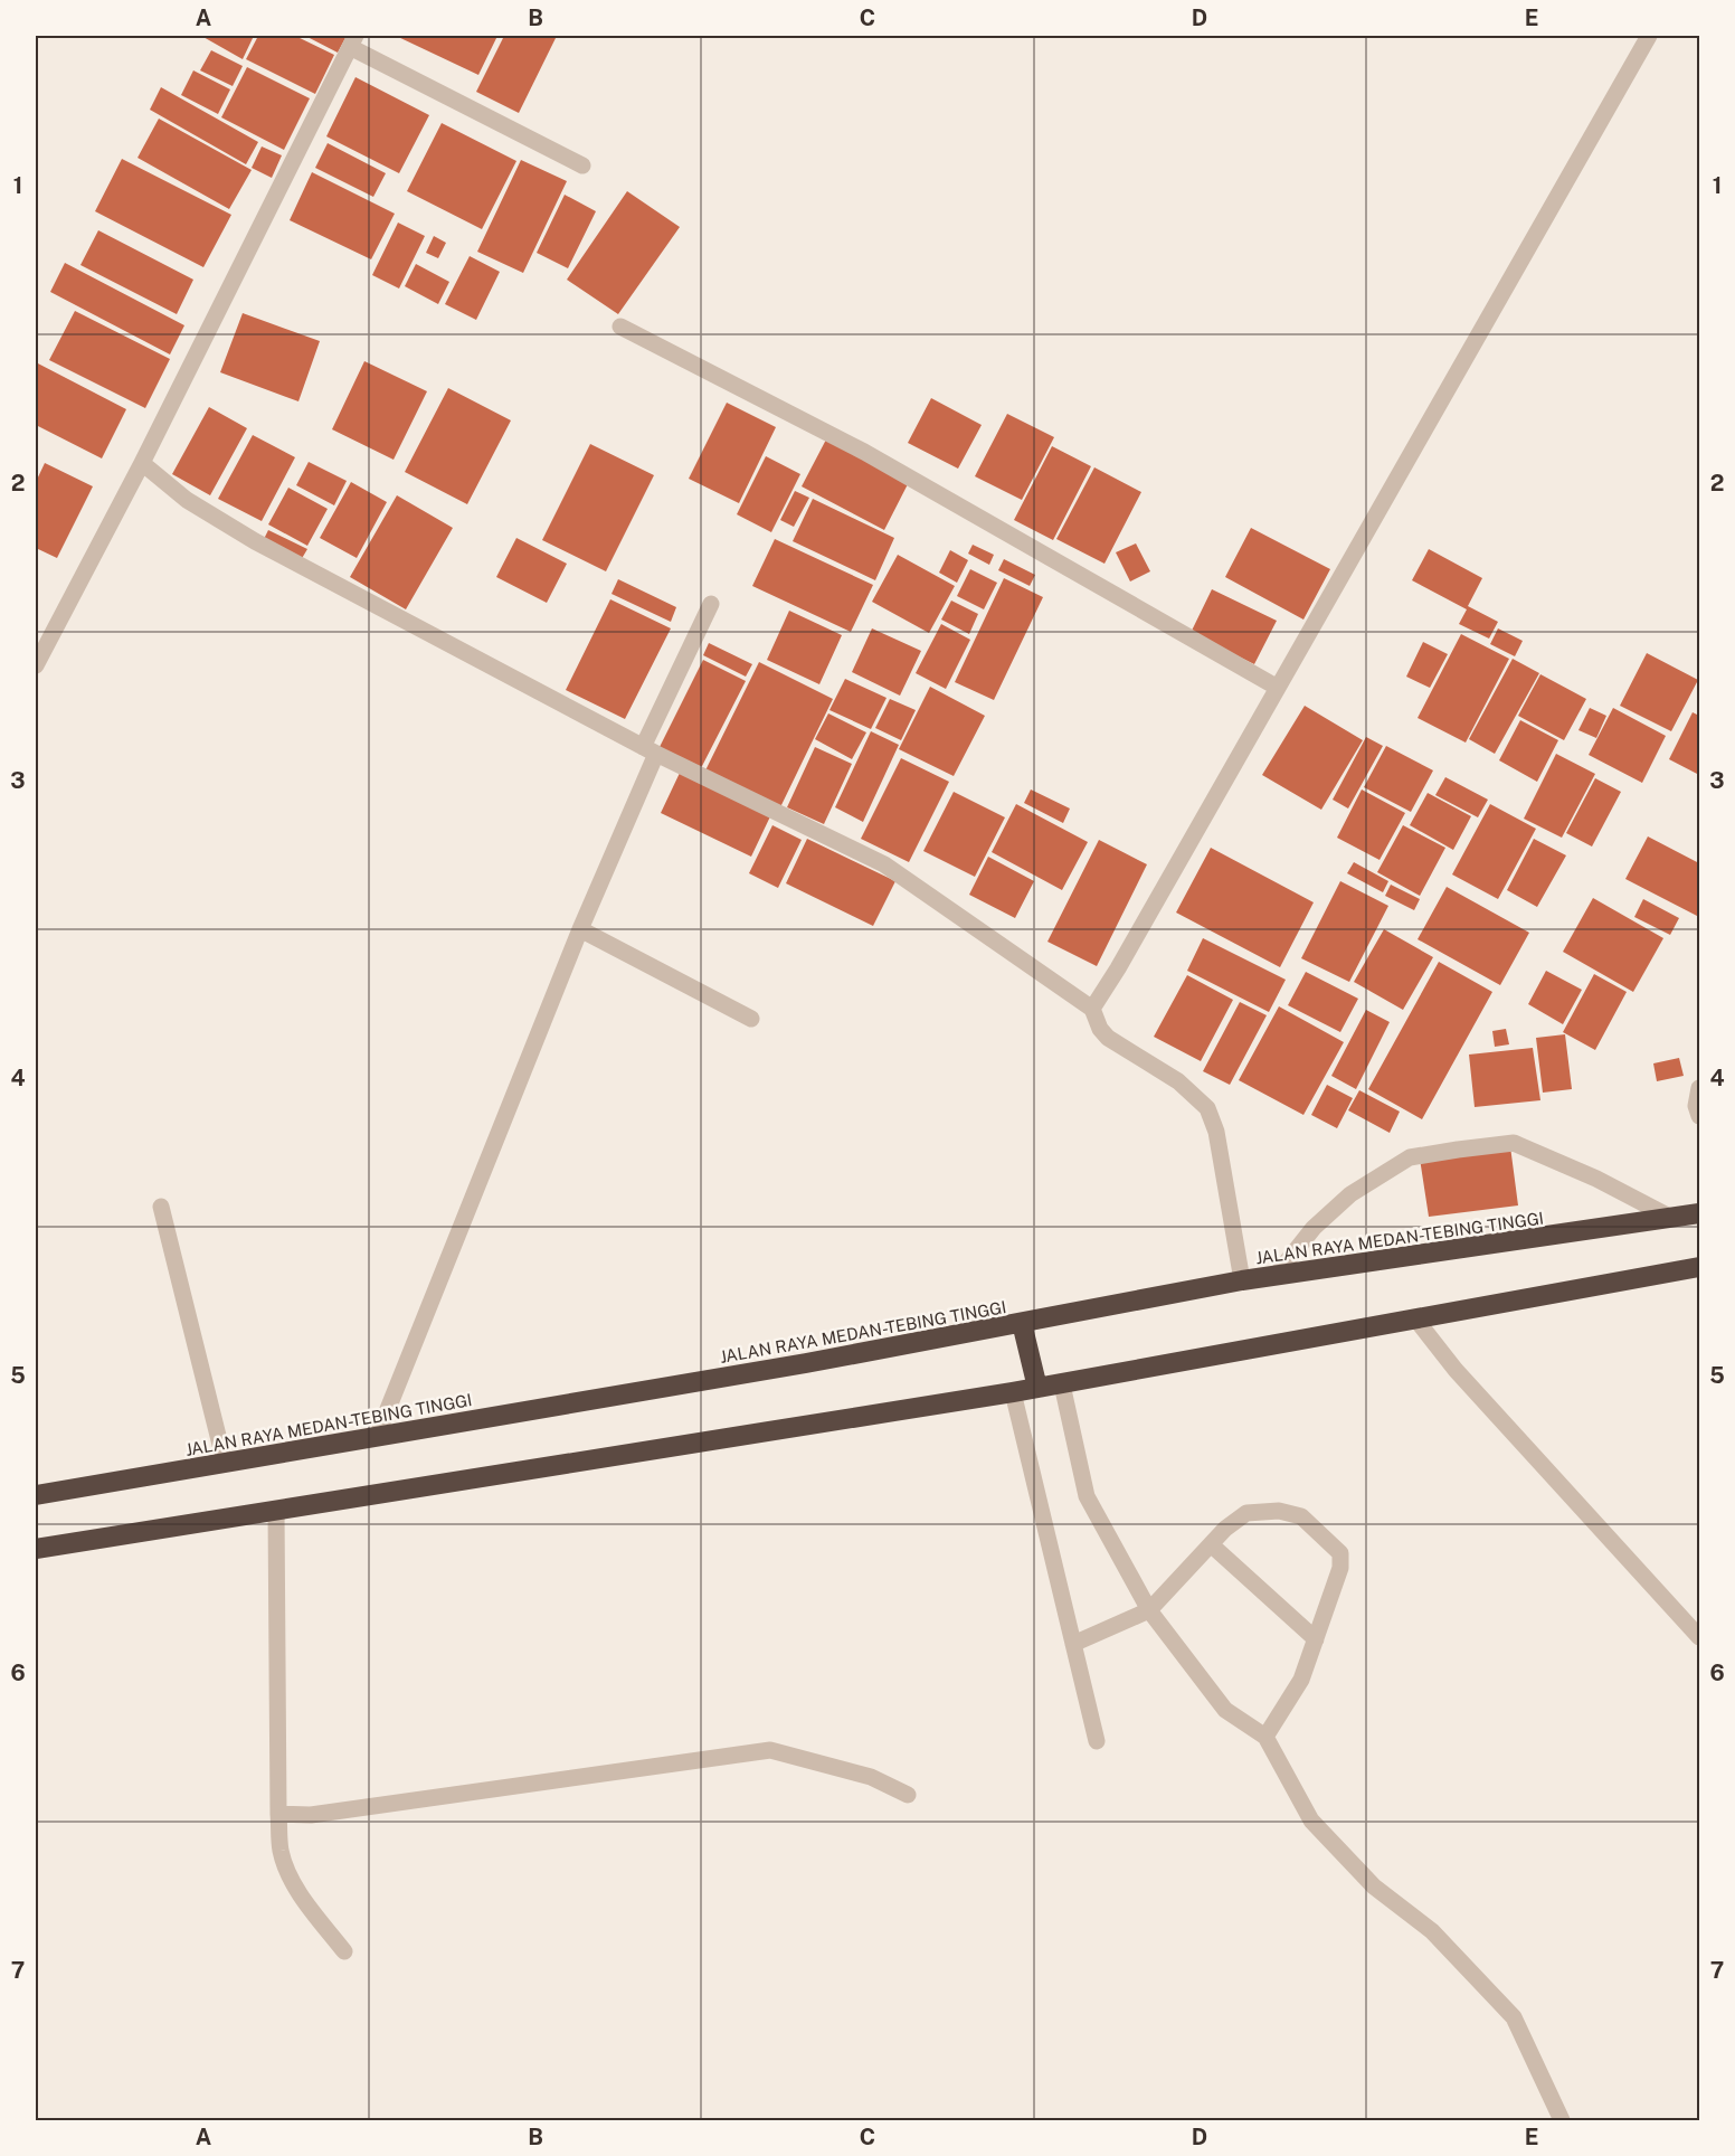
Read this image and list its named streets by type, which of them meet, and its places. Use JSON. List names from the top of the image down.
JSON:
{
  "streets": {
    "highway": ["JALAN RAYA MEDAN-TEBING TINGGI"]
  },
  "grid": {
    "columns": [
      "A",
      "B",
      "C",
      "D",
      "E"
    ],
    "rows": [
      "1",
      "2",
      "3",
      "4",
      "5",
      "6",
      "7"
    ]
  }
}
